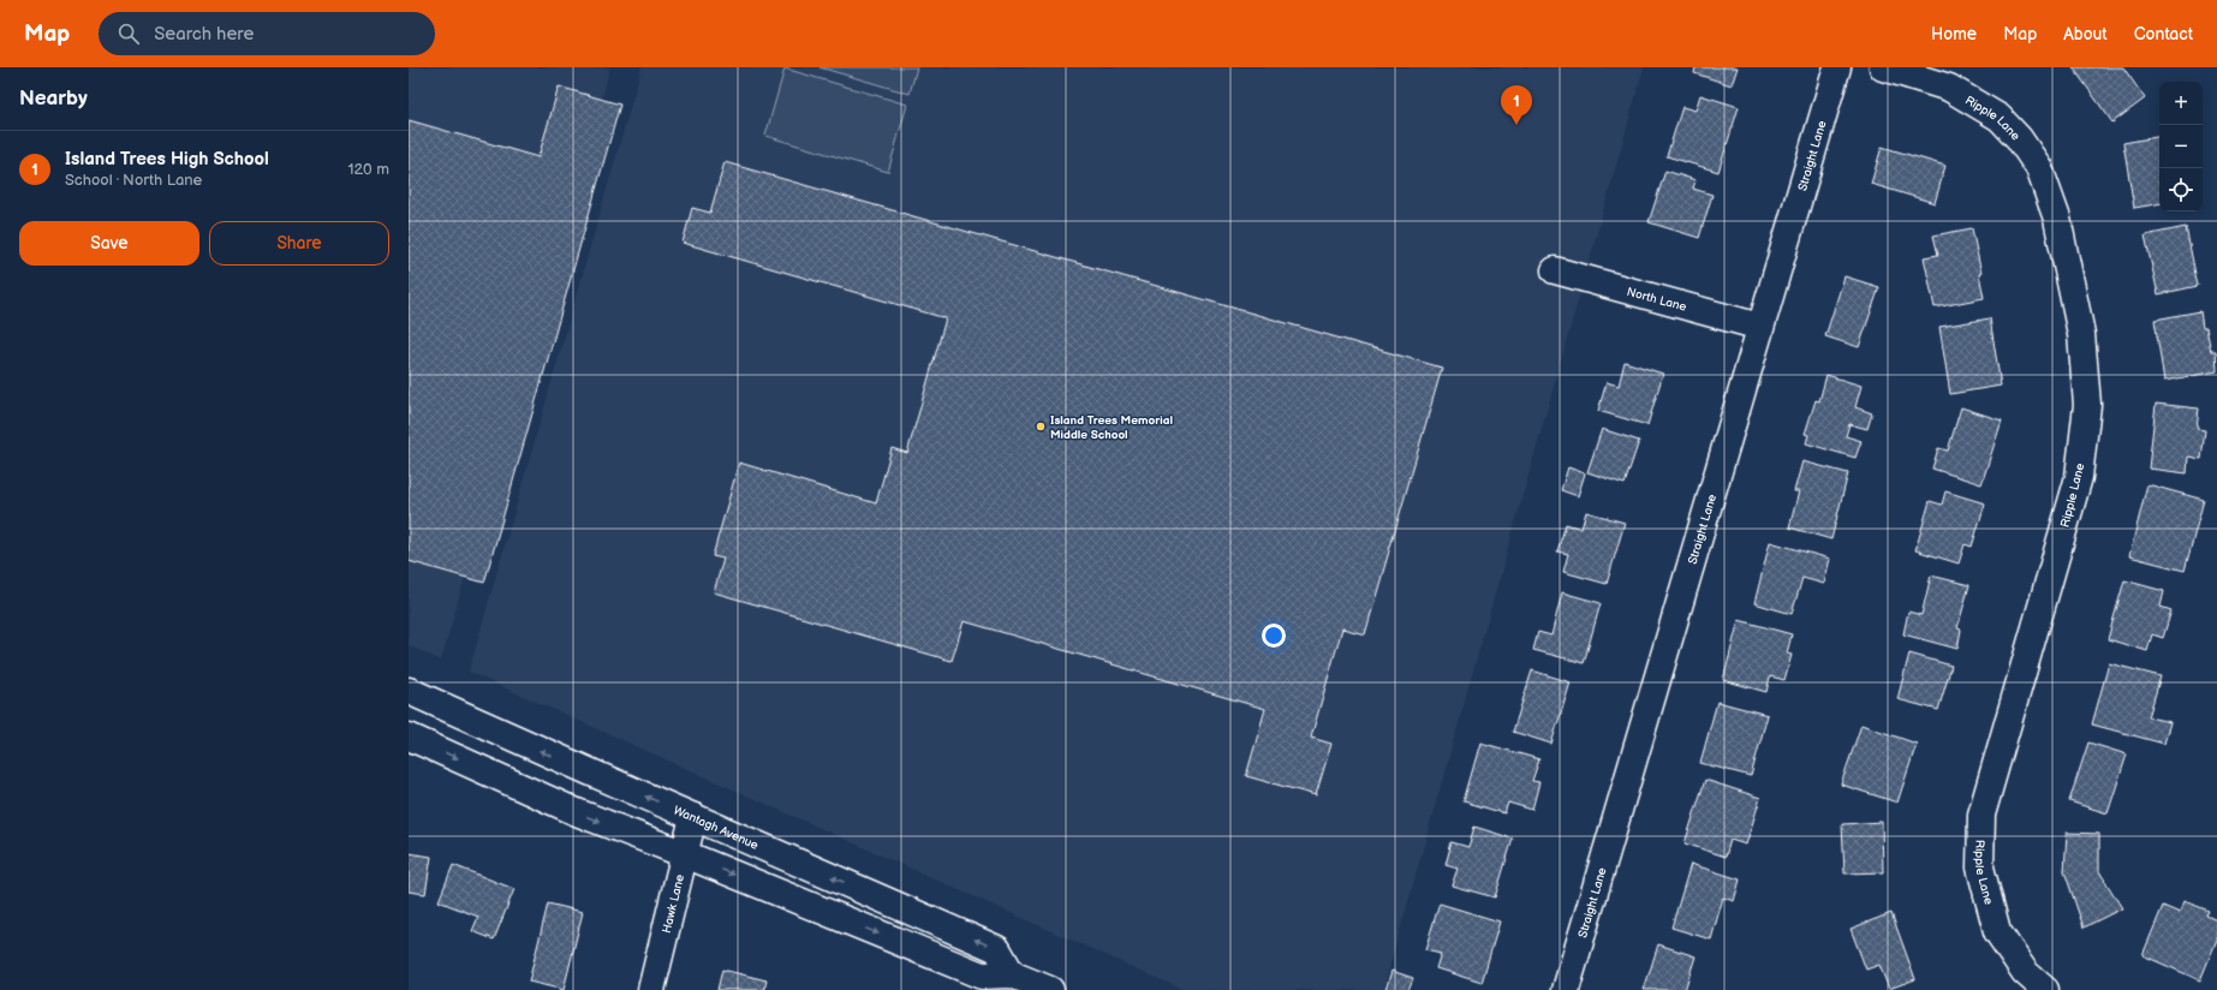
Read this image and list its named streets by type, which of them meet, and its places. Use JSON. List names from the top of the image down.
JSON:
{
  "streets": {
    "street": [
      "Ripple Lane",
      "Straight Lane",
      "North Lane",
      "Wantagh Avenue",
      "Hawk Lane"
    ]
  },
  "crossings": [
    ["Straight Lane", "North Lane"],
    ["Wantagh Avenue", "Hawk Lane"]
  ],
  "places": ["Island Trees Memorial Middle School"],
  "page": {
    "header": "Map",
    "search": "Search here",
    "nav": [
      "Home",
      "Map",
      "About",
      "Contact"
    ],
    "heading": "Nearby",
    "map_buttons": ["+", "−"],
    "pins": "1",
    "list": [
      {
        "mark": "1",
        "name": "Island Trees High School",
        "note": "School · North Lane",
        "value": "120 m"
      }
    ],
    "buttons": ["Save", "Share"]
  }
}
